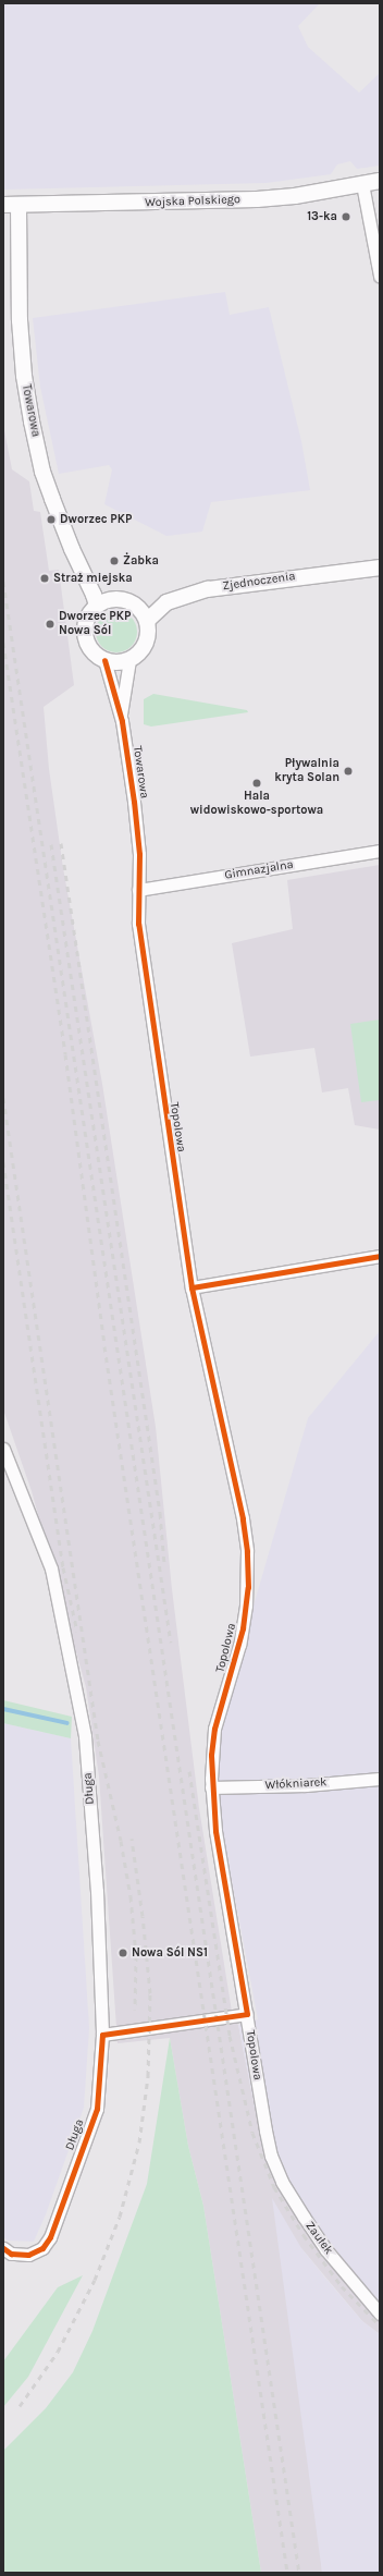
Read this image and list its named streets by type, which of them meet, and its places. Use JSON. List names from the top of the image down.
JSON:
{
  "streets": {
    "street": [
      "Wojska Polskiego",
      "Towarowa",
      "Zjednoczenia",
      "Gimnazjalna",
      "Topolowa",
      "Włókniarek",
      "Długa",
      "Zaułek"
    ]
  },
  "crossings": [
    ["Wojska Polskiego", "Towarowa"],
    ["Towarowa", "Zjednoczenia"],
    ["Towarowa", "Gimnazjalna"],
    ["Towarowa", "Topolowa"],
    ["Topolowa", "Włókniarek"],
    ["Topolowa", "Zaułek"]
  ],
  "places": [
    "13-ka",
    "Dworzec PKP",
    "Żabka",
    "Straż miejska",
    "Dworzec PKP Nowa Sól",
    "Pływalnia kryta Solan",
    "Hala widowiskowo-sportowa",
    "Nowa Sól NS1"
  ]
}
